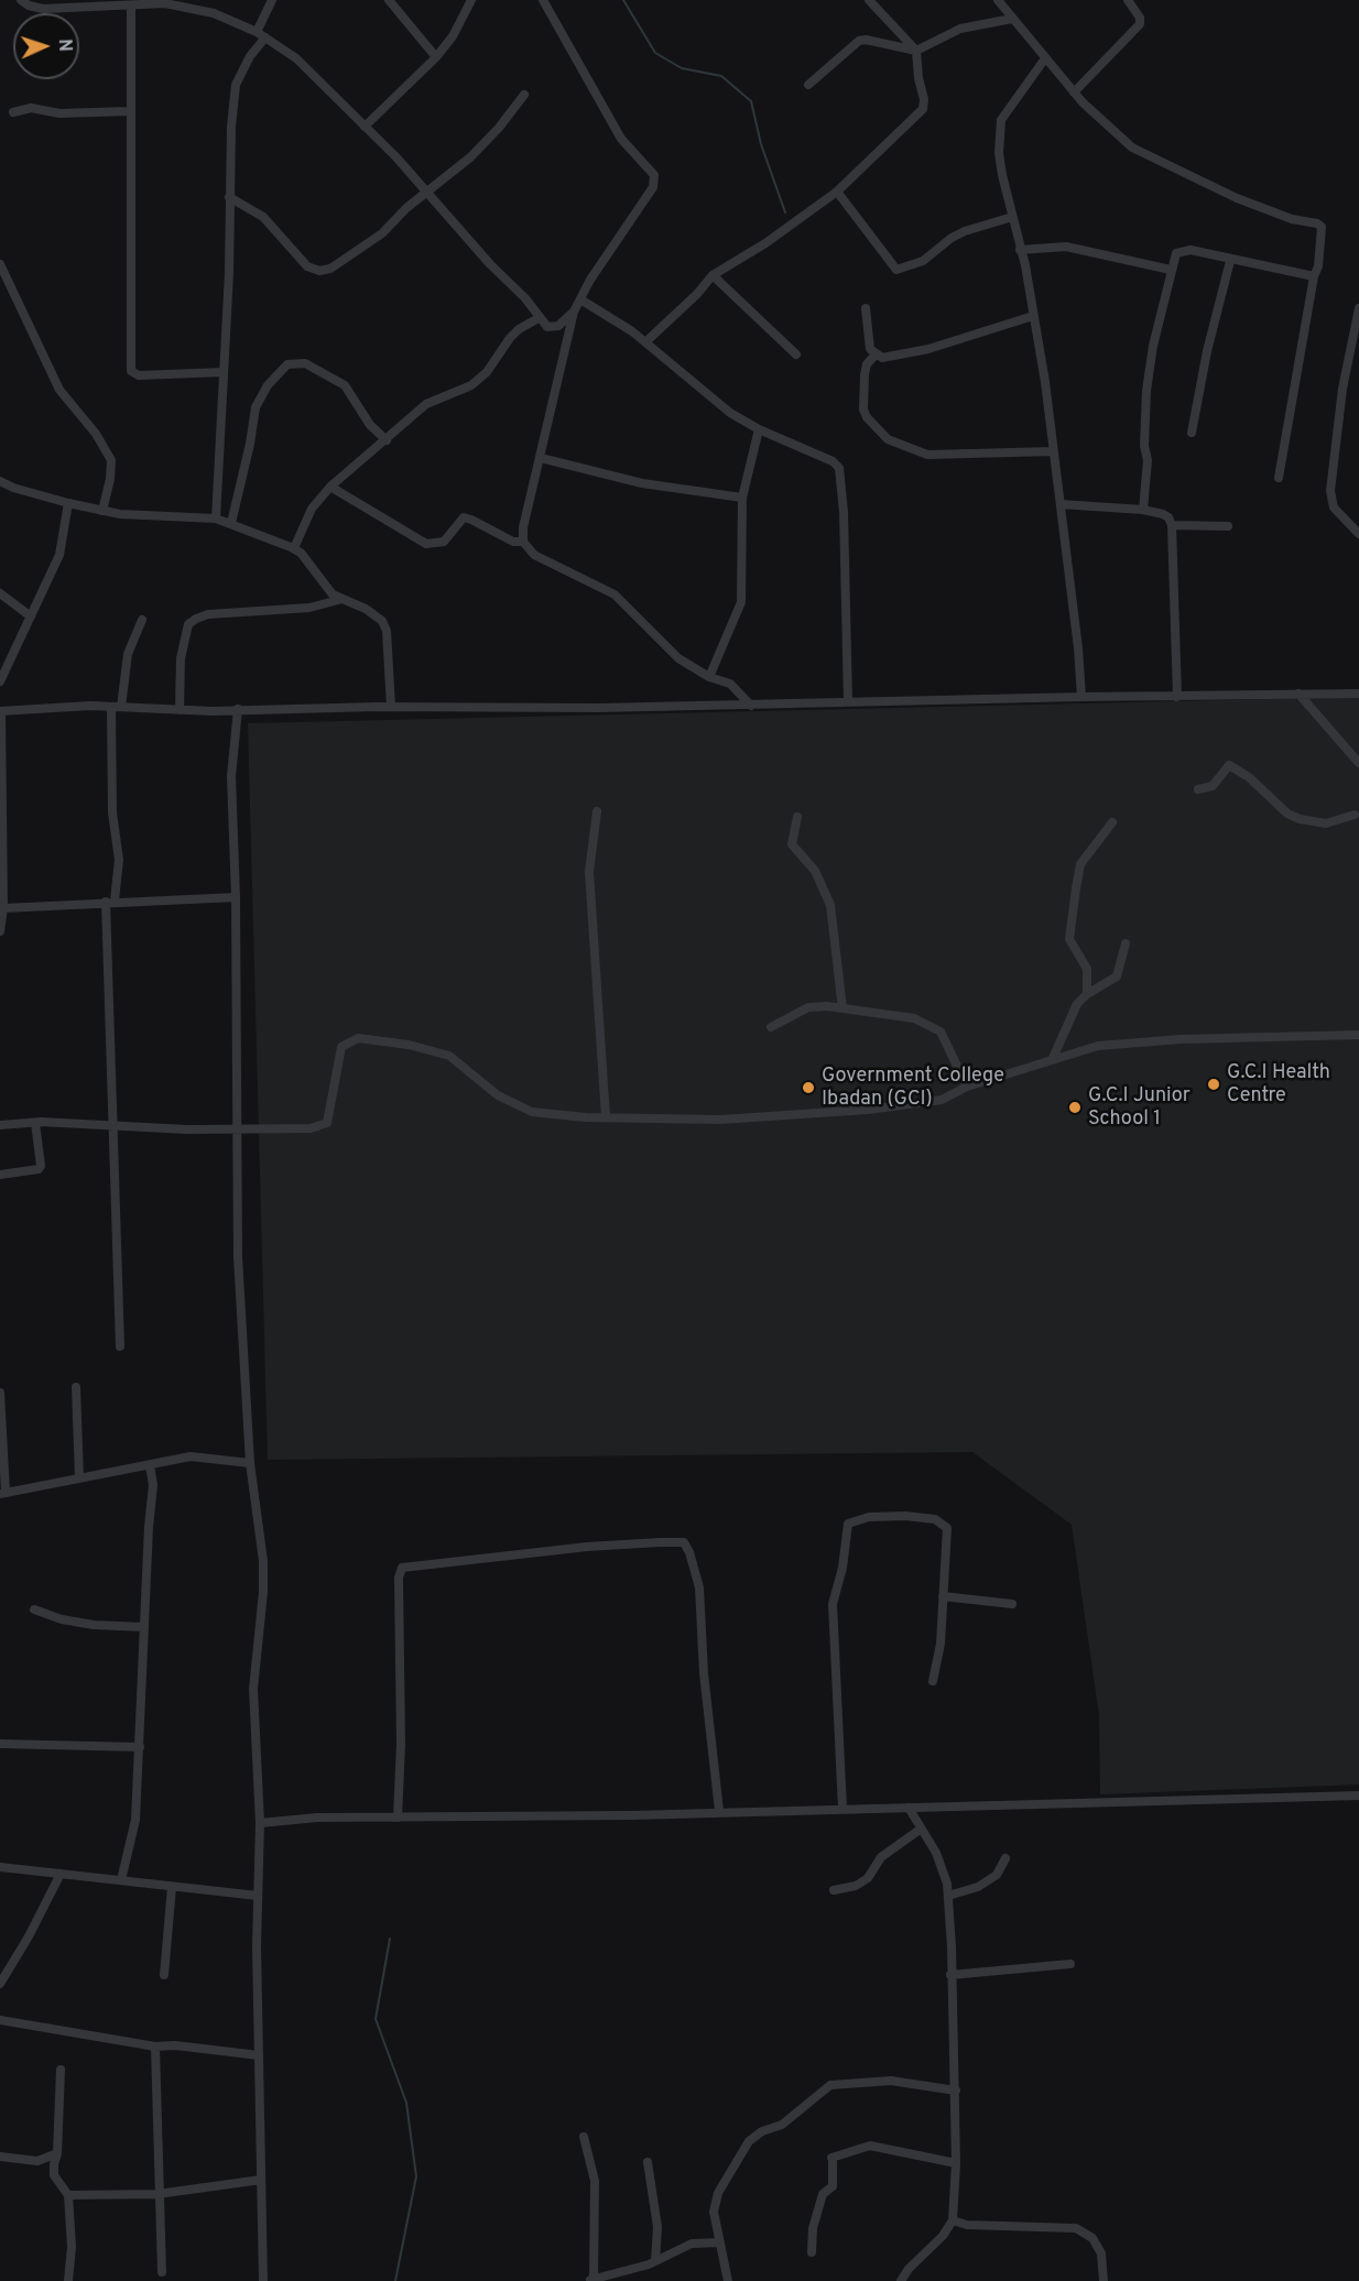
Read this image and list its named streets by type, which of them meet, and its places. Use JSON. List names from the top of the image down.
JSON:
{
  "places": ["G.C.I Health Centre", "Government College Ibadan (GCI)", "G.C.I Junior School 1"],
  "north": "right"
}
